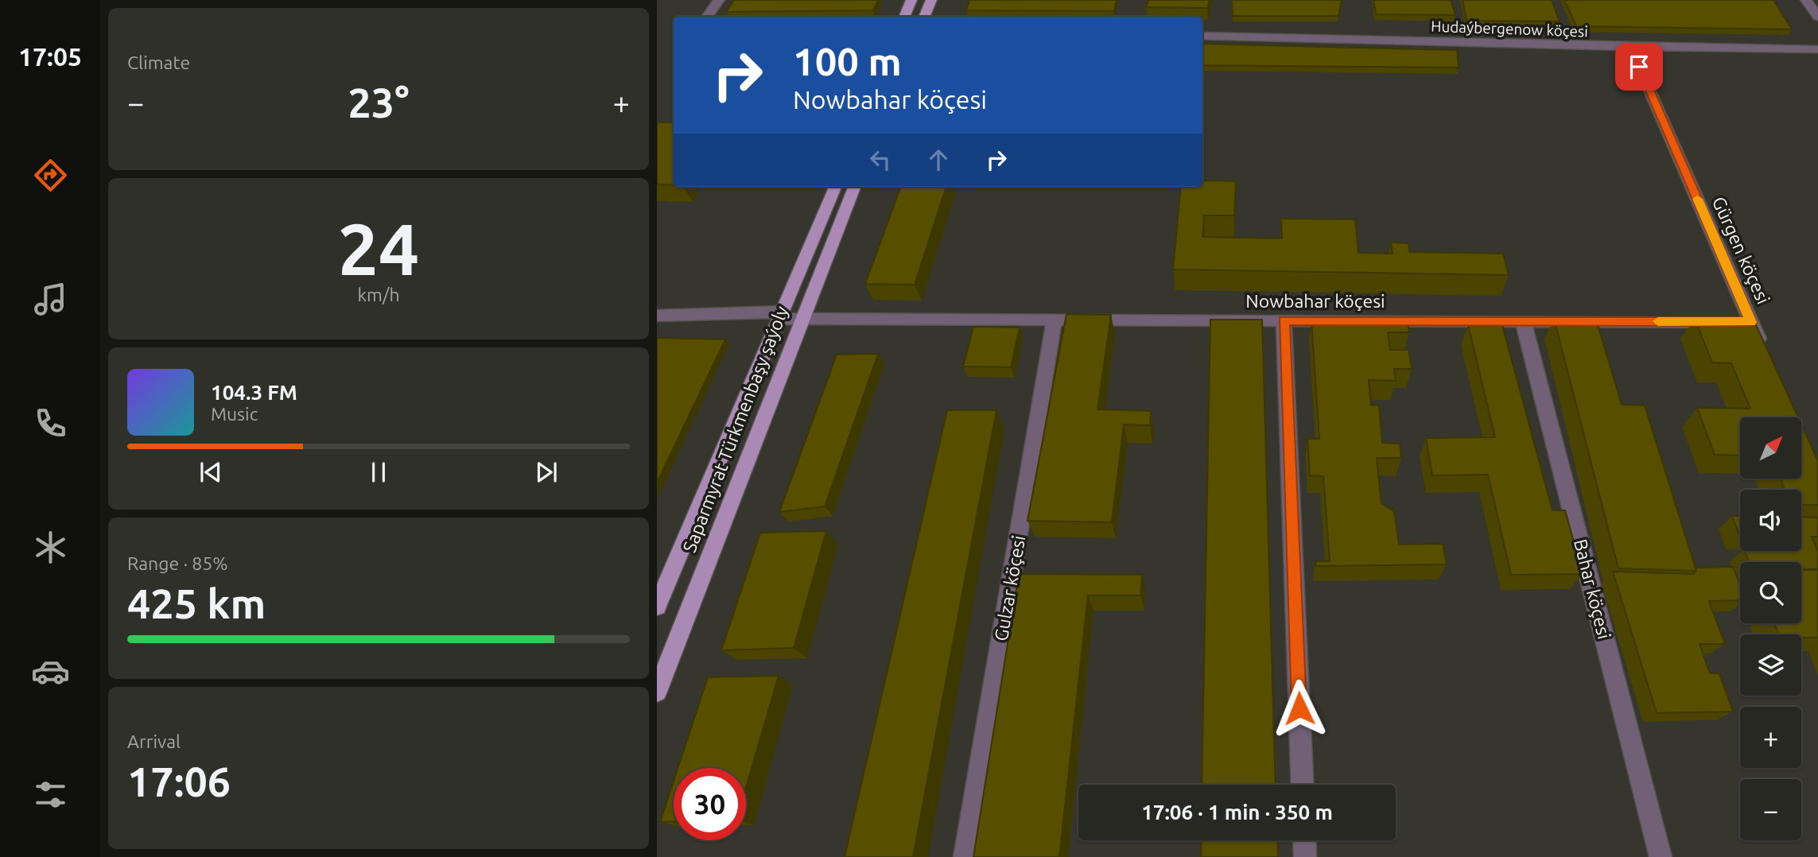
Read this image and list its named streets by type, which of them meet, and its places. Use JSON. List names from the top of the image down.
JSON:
{
  "streets": {
    "main road": ["Saparmyrat Türkmenbaşy şaýoly"],
    "street": [
      "Hudaýbergenow köçesi",
      "Gürgen köçesi",
      "Nowbahar köçesi",
      "Gulzar köçesi",
      "Bahar köçesi"
    ]
  },
  "crossings": [
    ["Hudaýbergenow köçesi", "Gürgen köçesi"],
    ["Gürgen köçesi", "Nowbahar köçesi"],
    ["Nowbahar köçesi", "Saparmyrat Türkmenbaşy şaýoly"],
    ["Nowbahar köçesi", "Gulzar köçesi"],
    ["Nowbahar köçesi", "Bahar köçesi"]
  ],
  "north": "top right",
  "page": {
    "tabs": "17:05",
    "tile": [
      "Climate",
      ["24", "km/h"],
      ["Range · 85%", "425 km"],
      ["Arrival", "17:06"]
    ],
    "turn": ["100 m", "Nowbahar köçesi"],
    "heat": ["−", "23°", "+"],
    "song": ["104.3 FM", "Music"],
    "map_buttons": ["+", "−"],
    "limit": "30",
    "trip": "17:06 · 1 min · 350 m"
  }
}
